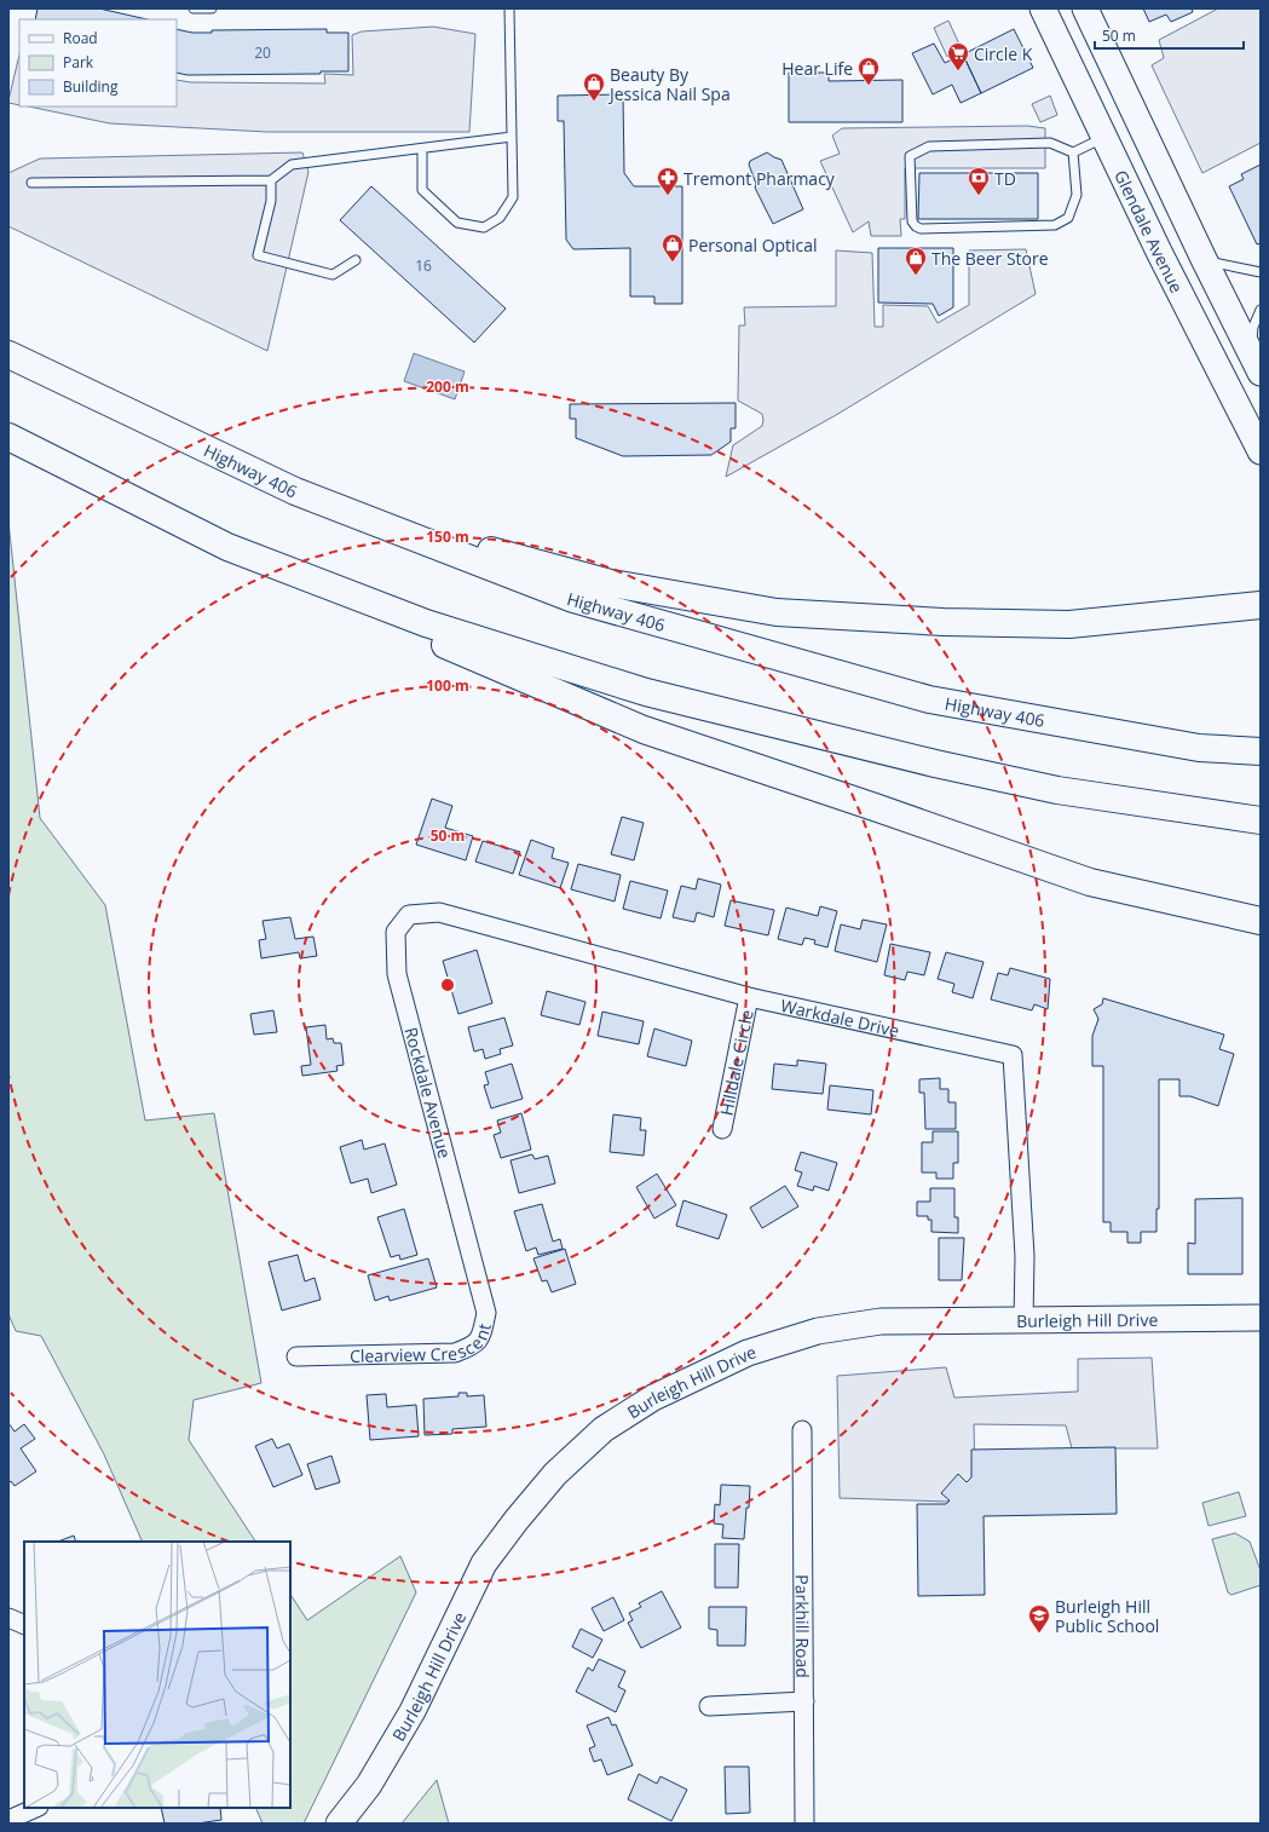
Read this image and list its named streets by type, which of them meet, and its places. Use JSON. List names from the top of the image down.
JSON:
{
  "streets": {
    "highway": ["Highway 406"],
    "main road": ["Glendale Avenue", "Burleigh Hill Drive"],
    "street": [
      "Warkdale Drive",
      "Hilldale Circle",
      "Rockdale Avenue",
      "Clearview Crescent",
      "Parkhill Road"
    ]
  },
  "crossings": [
    ["Warkdale Drive", "Hilldale Circle"],
    ["Warkdale Drive", "Rockdale Avenue"],
    ["Warkdale Drive", "Burleigh Hill Drive"],
    ["Rockdale Avenue", "Clearview Crescent"]
  ],
  "places": {
    "supermarket": ["Circle K"],
    "shop": [
      "Hear Life",
      "Beauty By Jessica Nail Spa",
      "Personal Optical",
      "The Beer Store"
    ],
    "pharmacy": ["Tremont Pharmacy"],
    "bank": ["TD"],
    "school or university": ["Burleigh Hill Public School"]
  },
  "house_numbers": ["20", "16"],
  "legend": ["Road", "Park", "Building"],
  "scale_bar": "50 m",
  "rings": [
    "200 m",
    "150 m",
    "100 m",
    "50 m"
  ]
}
